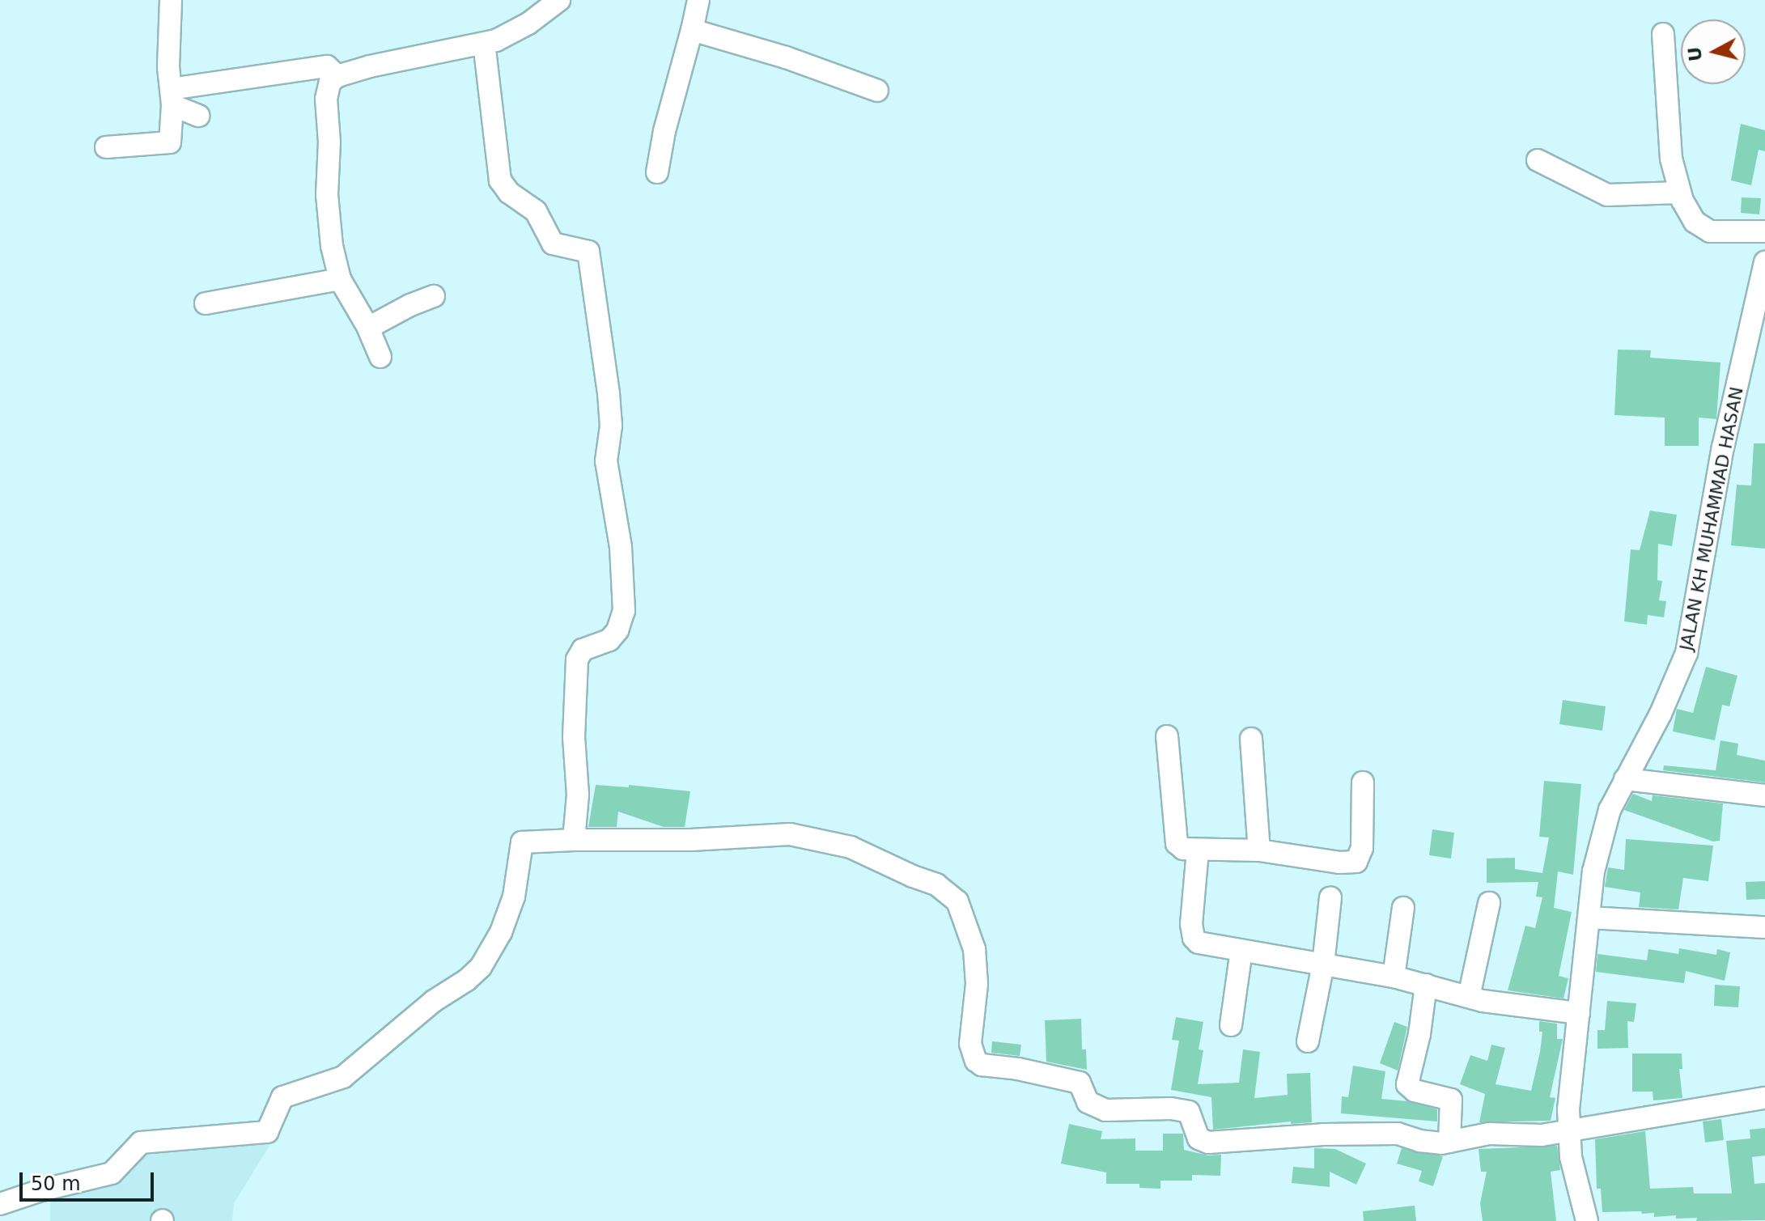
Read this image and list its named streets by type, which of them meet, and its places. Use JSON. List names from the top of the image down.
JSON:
{
  "streets": {
    "street": ["JALAN KH MUHAMMAD HASAN"]
  },
  "scale_bar": "50 m",
  "north": "left"
}
